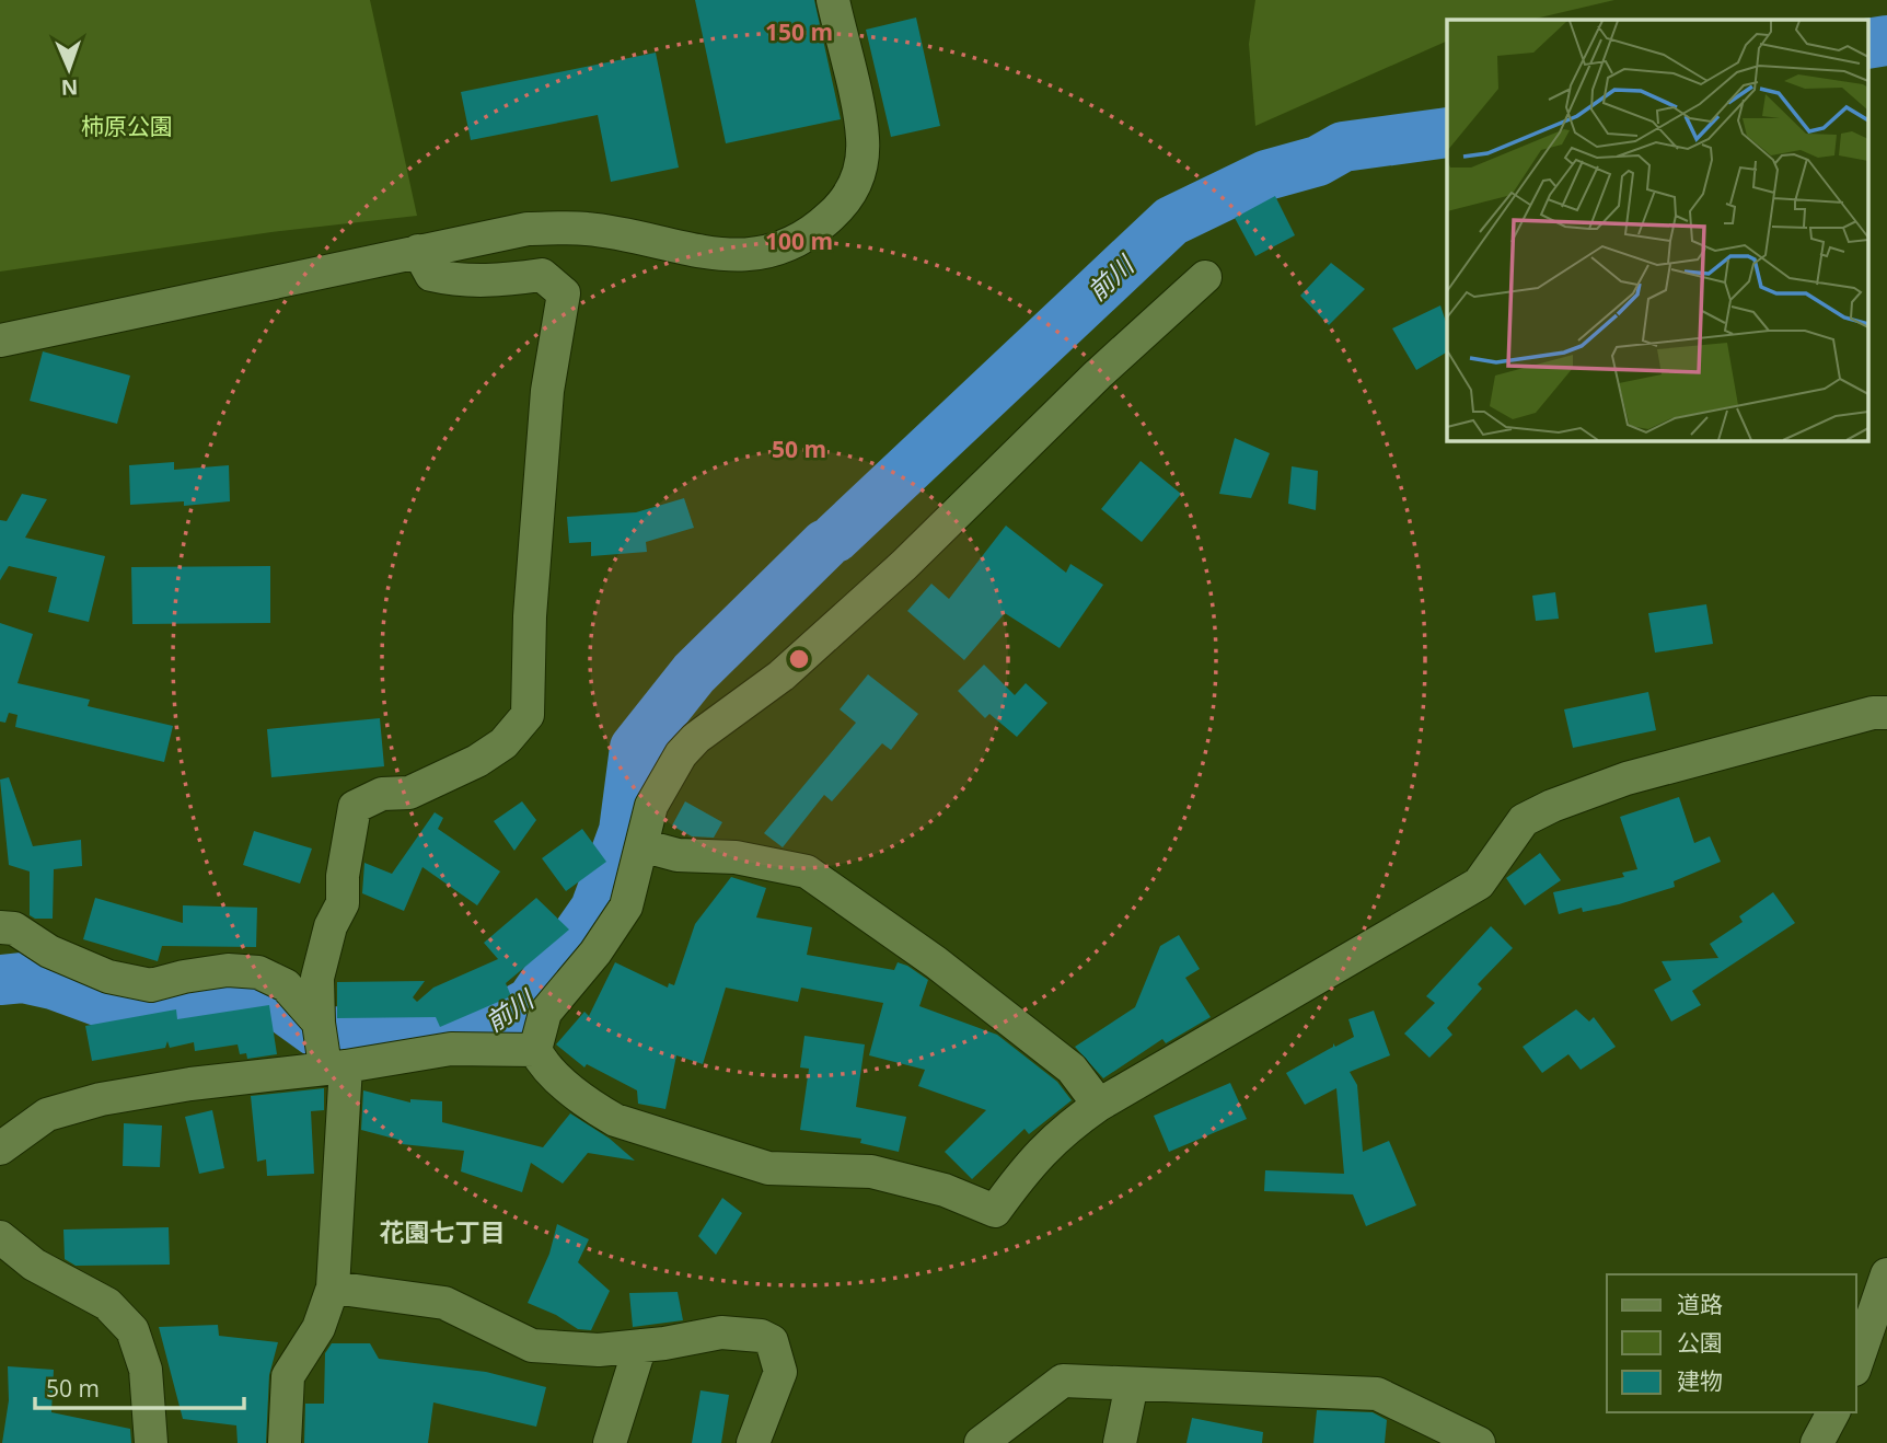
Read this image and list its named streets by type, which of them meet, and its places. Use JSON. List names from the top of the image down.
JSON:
{
  "districts": ["花園七丁目"],
  "water": ["前川"],
  "parks": ["柿原公園"],
  "legend": ["道路", "公園", "建物"],
  "scale_bar": "50 m",
  "north": "bottom",
  "rings": ["150 m", "100 m", "50 m"]
}
